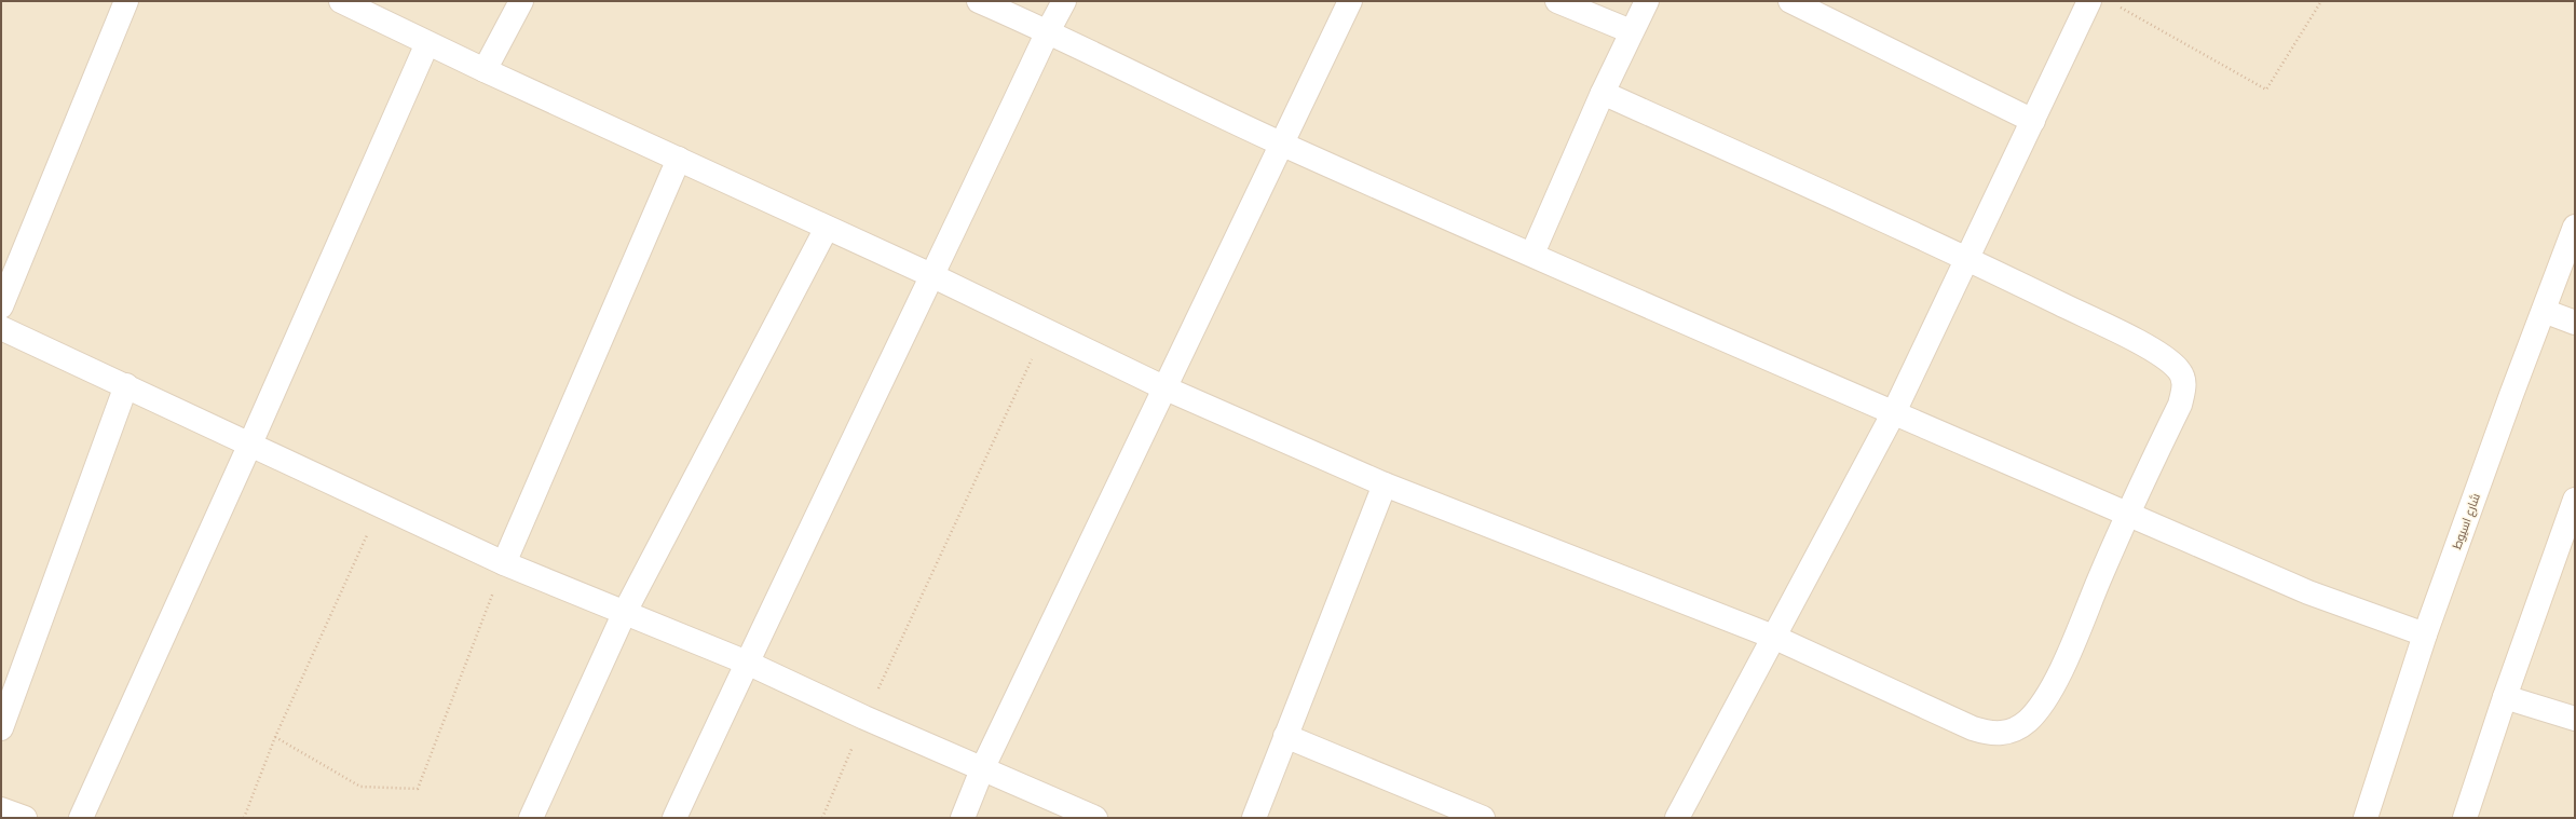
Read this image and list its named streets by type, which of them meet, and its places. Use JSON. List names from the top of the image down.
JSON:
{
  "streets": {
    "street": ["شارع اسيوط"]
  }
}
